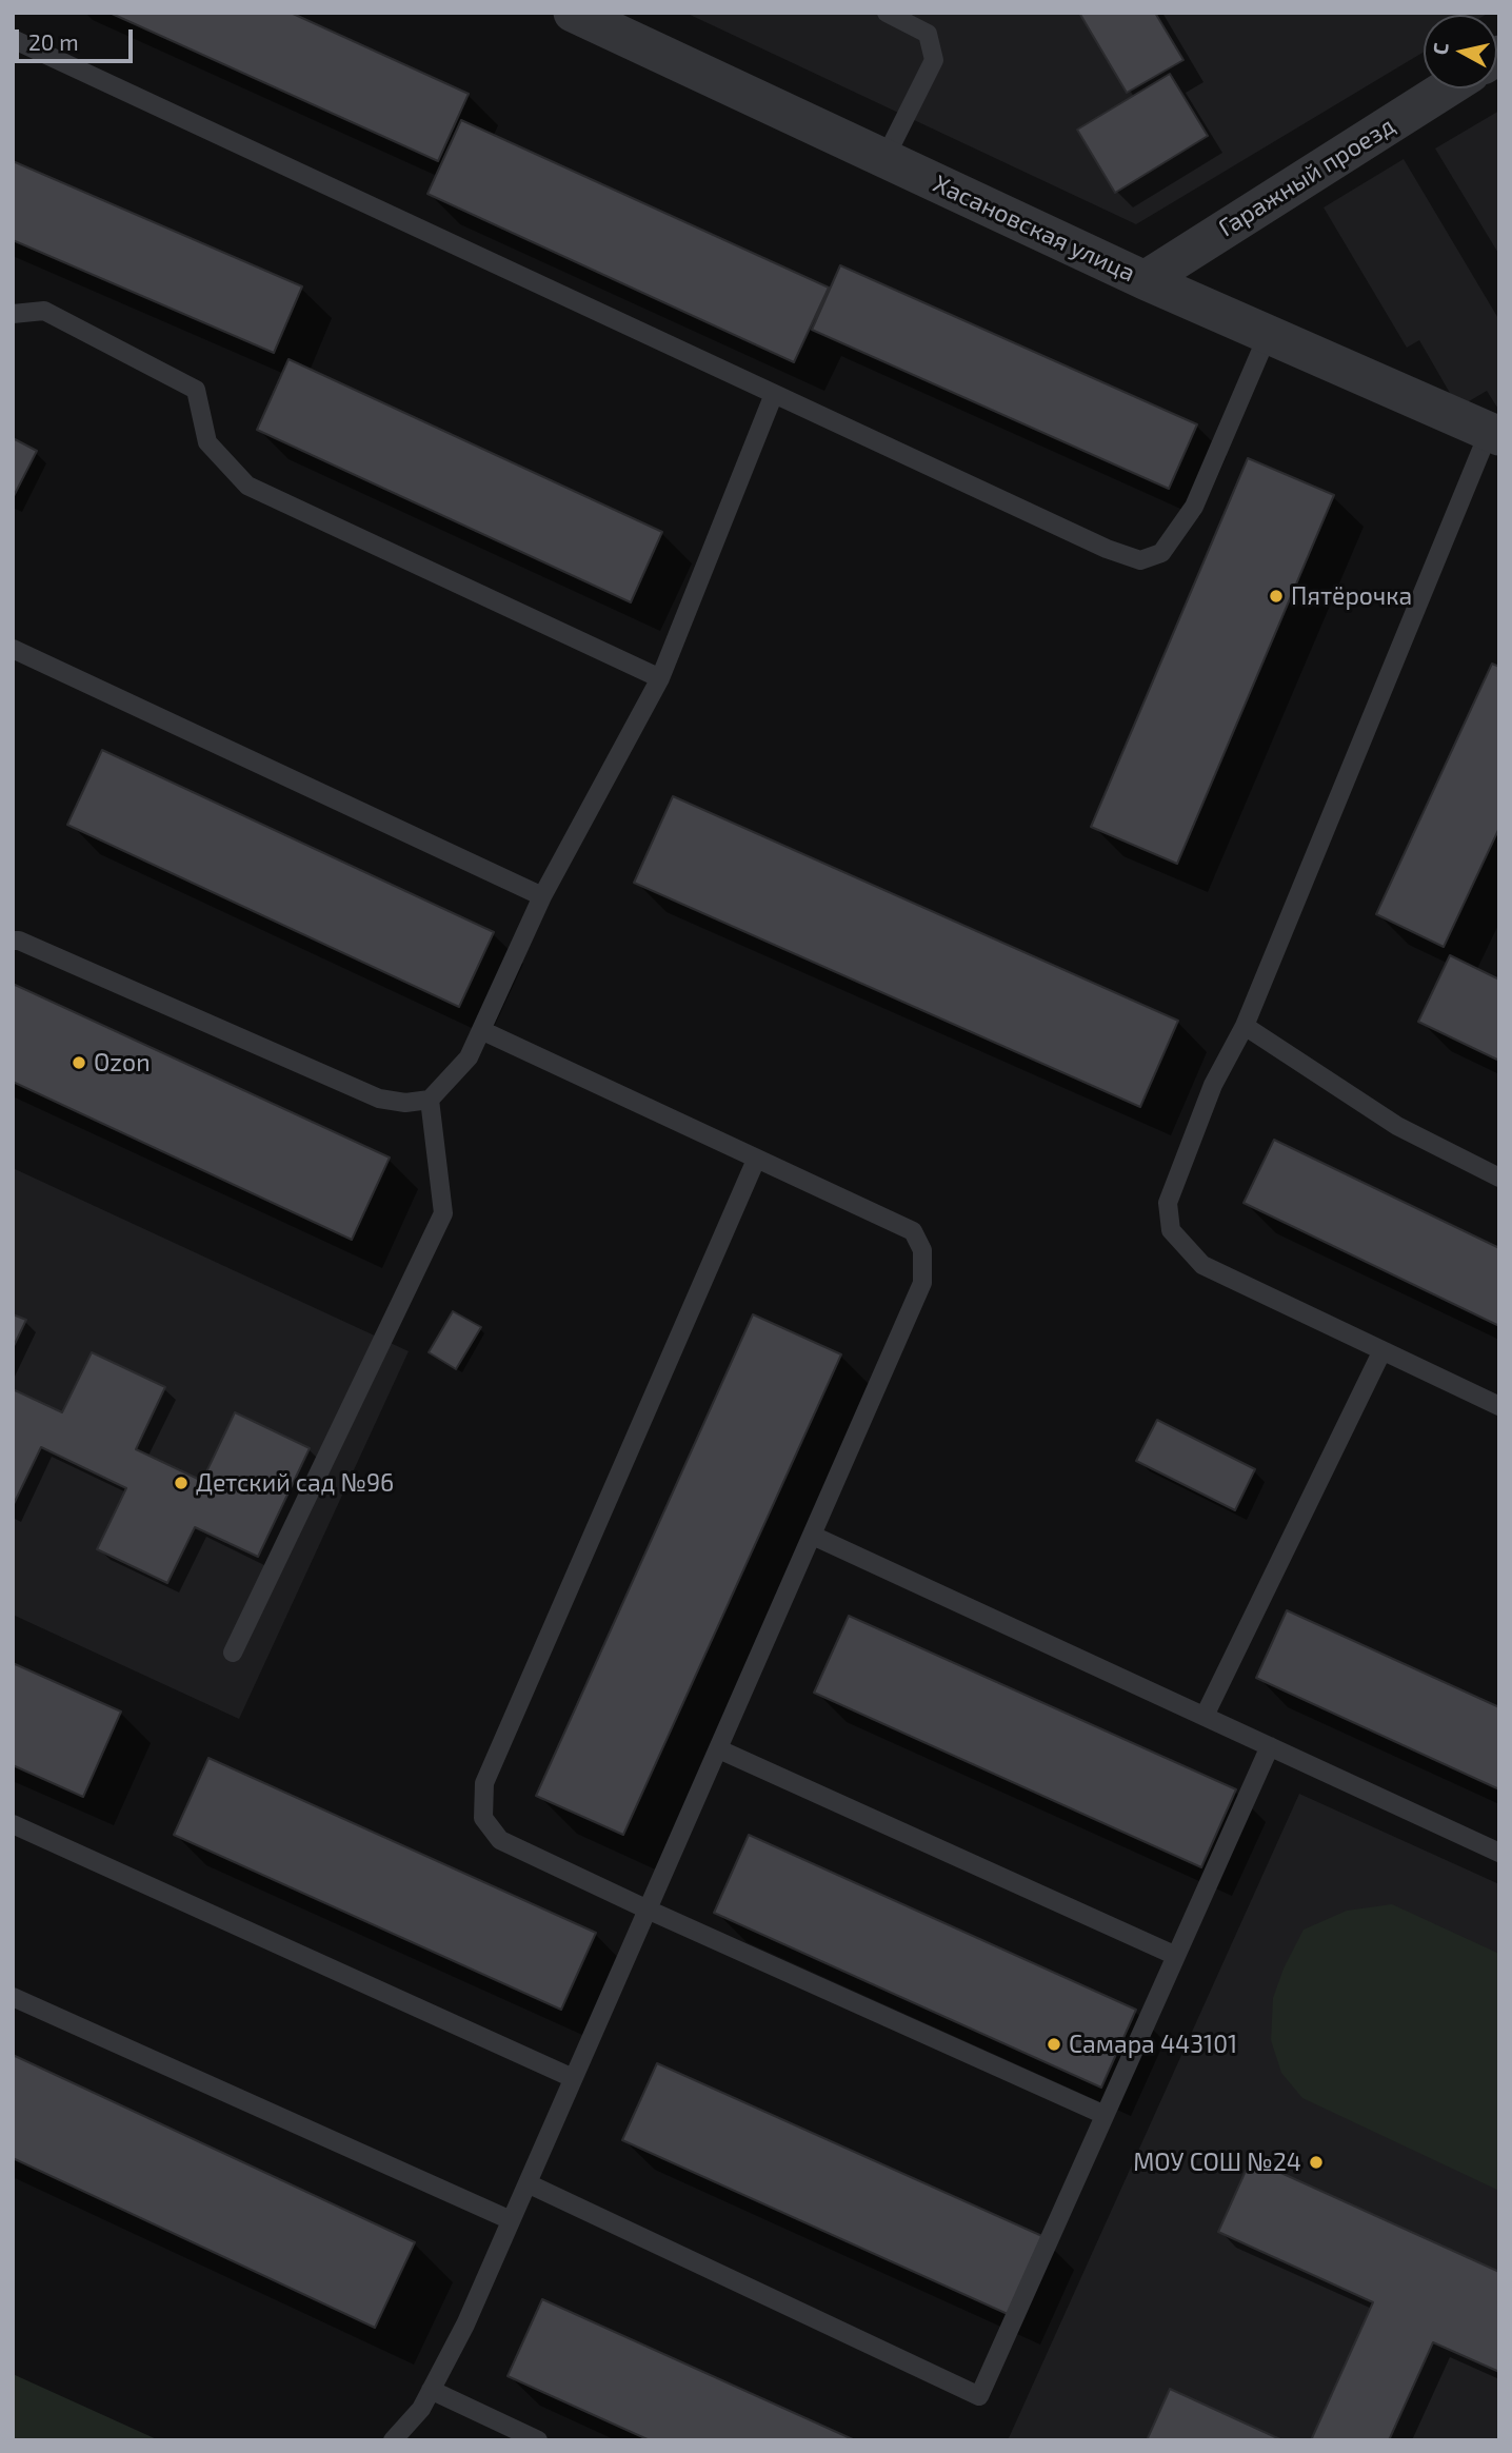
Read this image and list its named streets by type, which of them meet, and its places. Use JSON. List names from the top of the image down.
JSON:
{
  "streets": {
    "street": ["Гаражный проезд", "Хасановская улица"]
  },
  "crossings": [
    ["Гаражный проезд", "Хасановская улица"]
  ],
  "places": [
    "Пятёрочка",
    "Ozon",
    "Детский сад №96",
    "Самара 443101",
    "МОУ СОШ №24"
  ],
  "scale_bar": "20 m",
  "north": "left"
}
